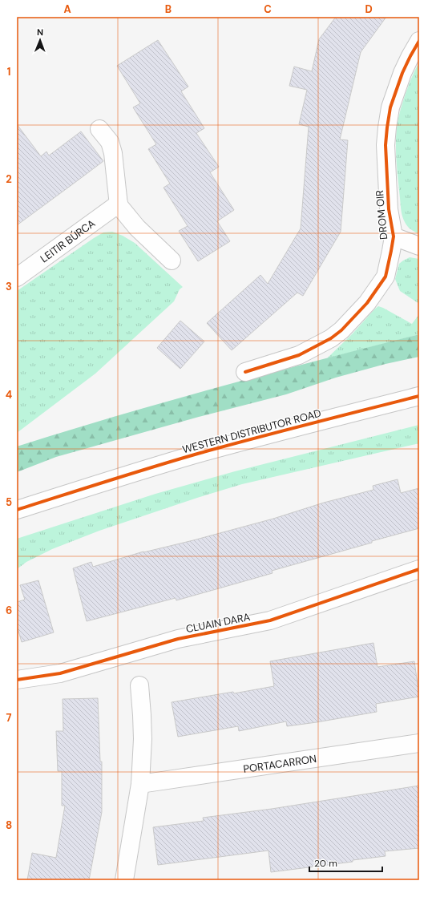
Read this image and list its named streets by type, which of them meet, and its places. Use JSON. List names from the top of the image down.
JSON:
{
  "streets": {
    "street": [
      "DROM OIR",
      "LEITIR BÚRCA",
      "WESTERN DISTRIBUTOR ROAD",
      "CLUAIN DARA",
      "PORTACARRON"
    ]
  },
  "scale_bar": "20 m",
  "north": "top",
  "grid": {
    "columns": [
      "A",
      "B",
      "C",
      "D"
    ],
    "rows": [
      "1",
      "2",
      "3",
      "4",
      "5",
      "6",
      "7",
      "8"
    ]
  }
}
